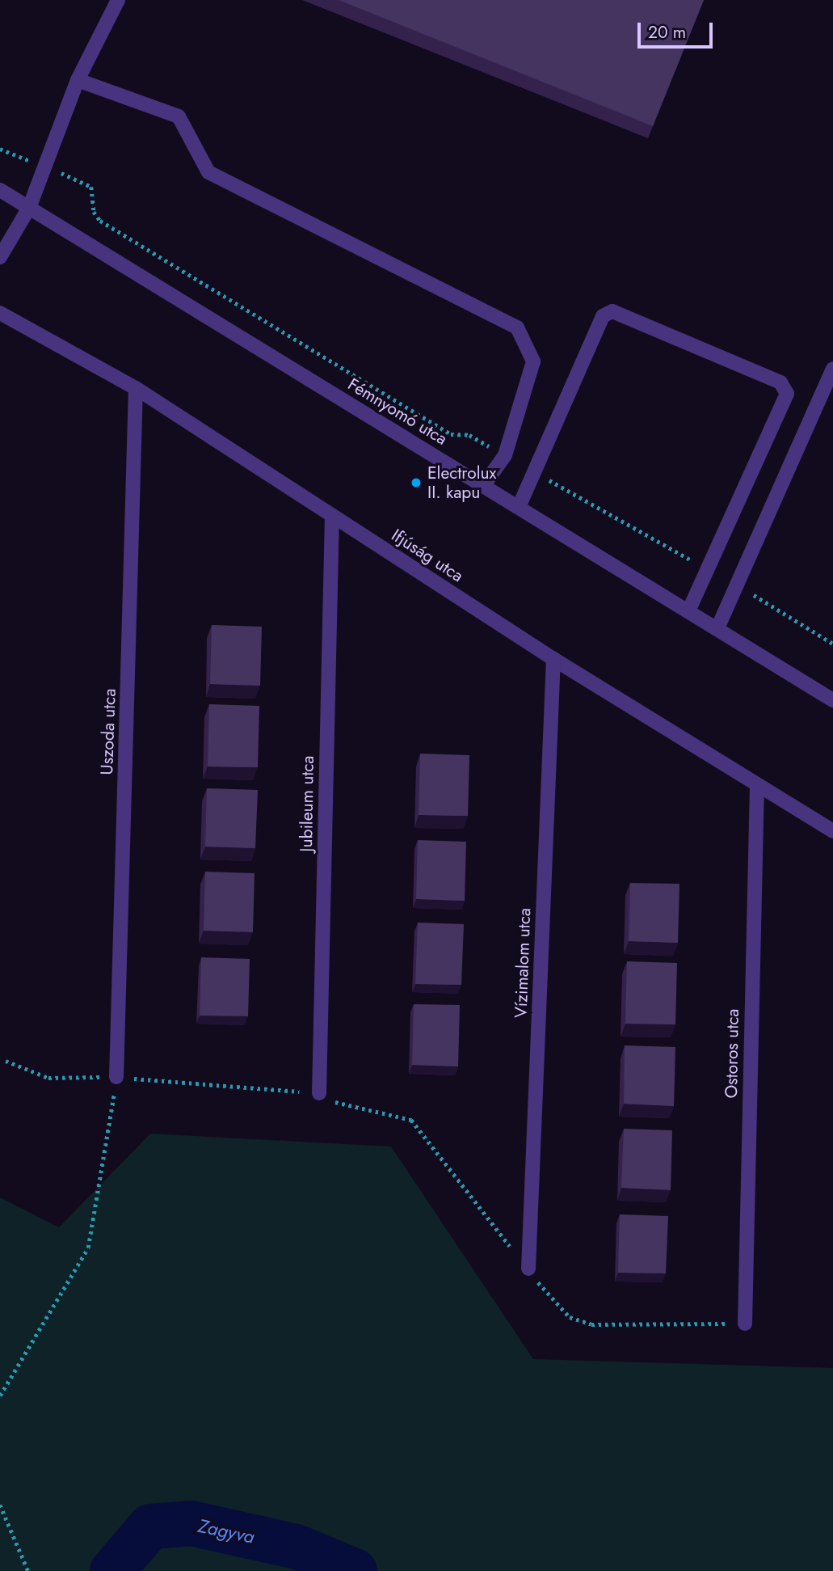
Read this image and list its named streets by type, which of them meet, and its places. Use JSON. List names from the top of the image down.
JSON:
{
  "streets": {
    "street": [
      "Fémnyomó utca",
      "Ifjúság utca",
      "Uszoda utca",
      "Jubileum utca",
      "Vízimalom utca",
      "Ostoros utca"
    ]
  },
  "crossings": [
    ["Ifjúság utca", "Uszoda utca"],
    ["Ifjúság utca", "Jubileum utca"],
    ["Ifjúság utca", "Vízimalom utca"],
    ["Ifjúság utca", "Ostoros utca"]
  ],
  "water": ["Zagyva"],
  "places": ["Electrolux II. kapu"],
  "scale_bar": "20 m"
}
